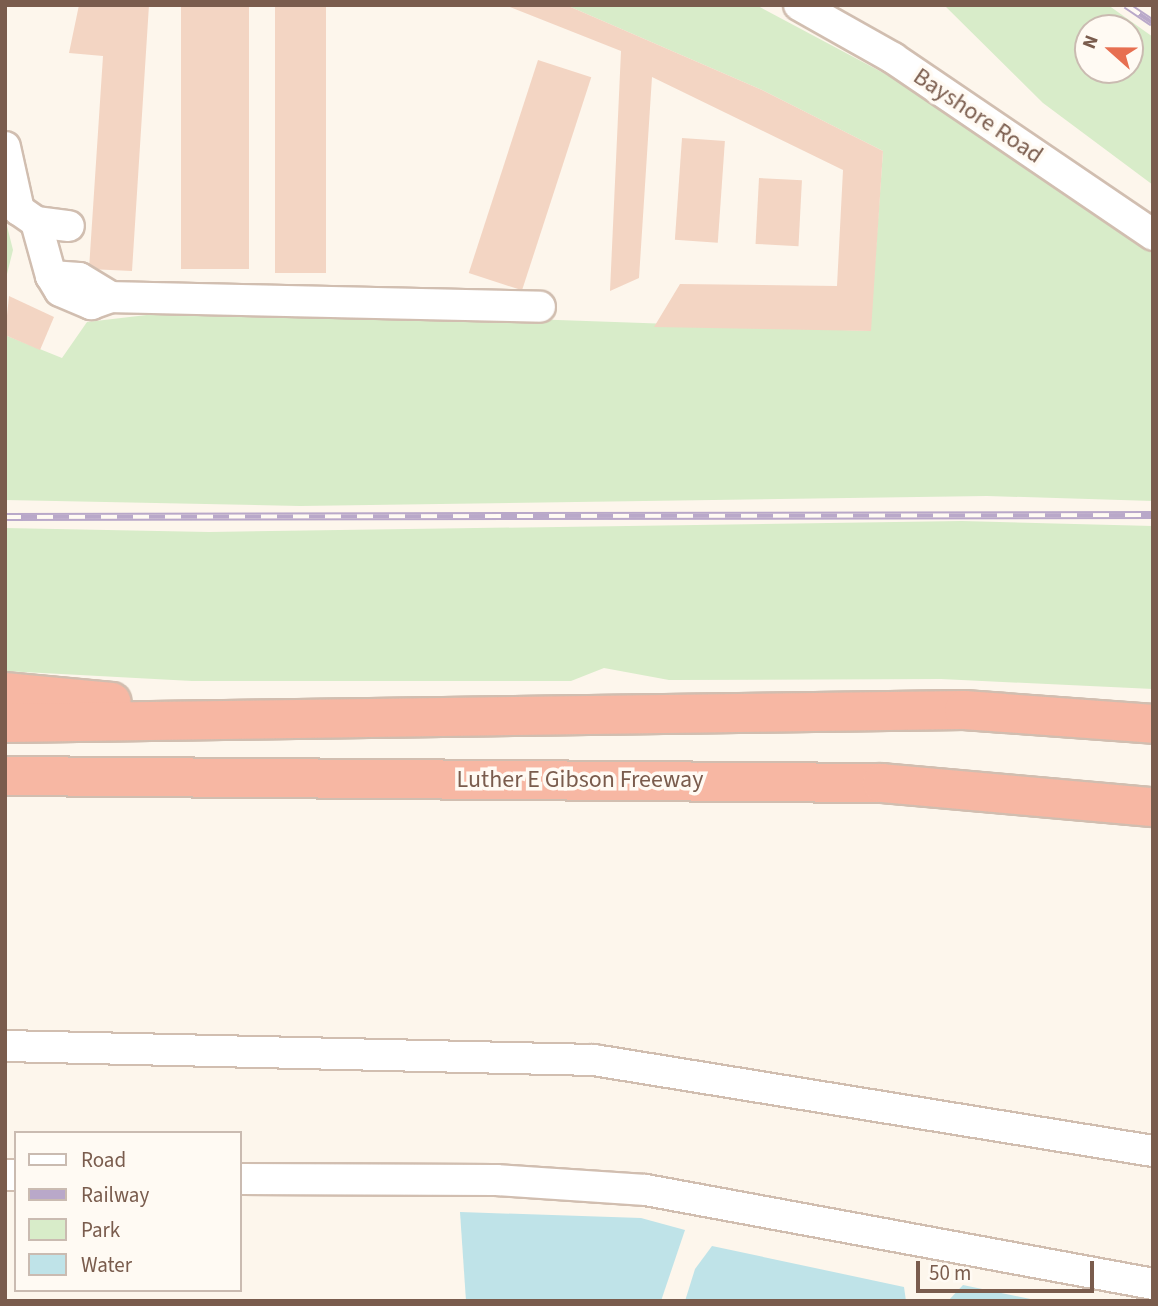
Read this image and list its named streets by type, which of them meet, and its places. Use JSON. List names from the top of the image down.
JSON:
{
  "streets": {
    "highway": ["Luther E Gibson Freeway"],
    "street": ["Bayshore Road"]
  },
  "legend": [
    "Road",
    "Railway",
    "Park",
    "Water"
  ],
  "scale_bar": "50 m",
  "north": "left"
}
